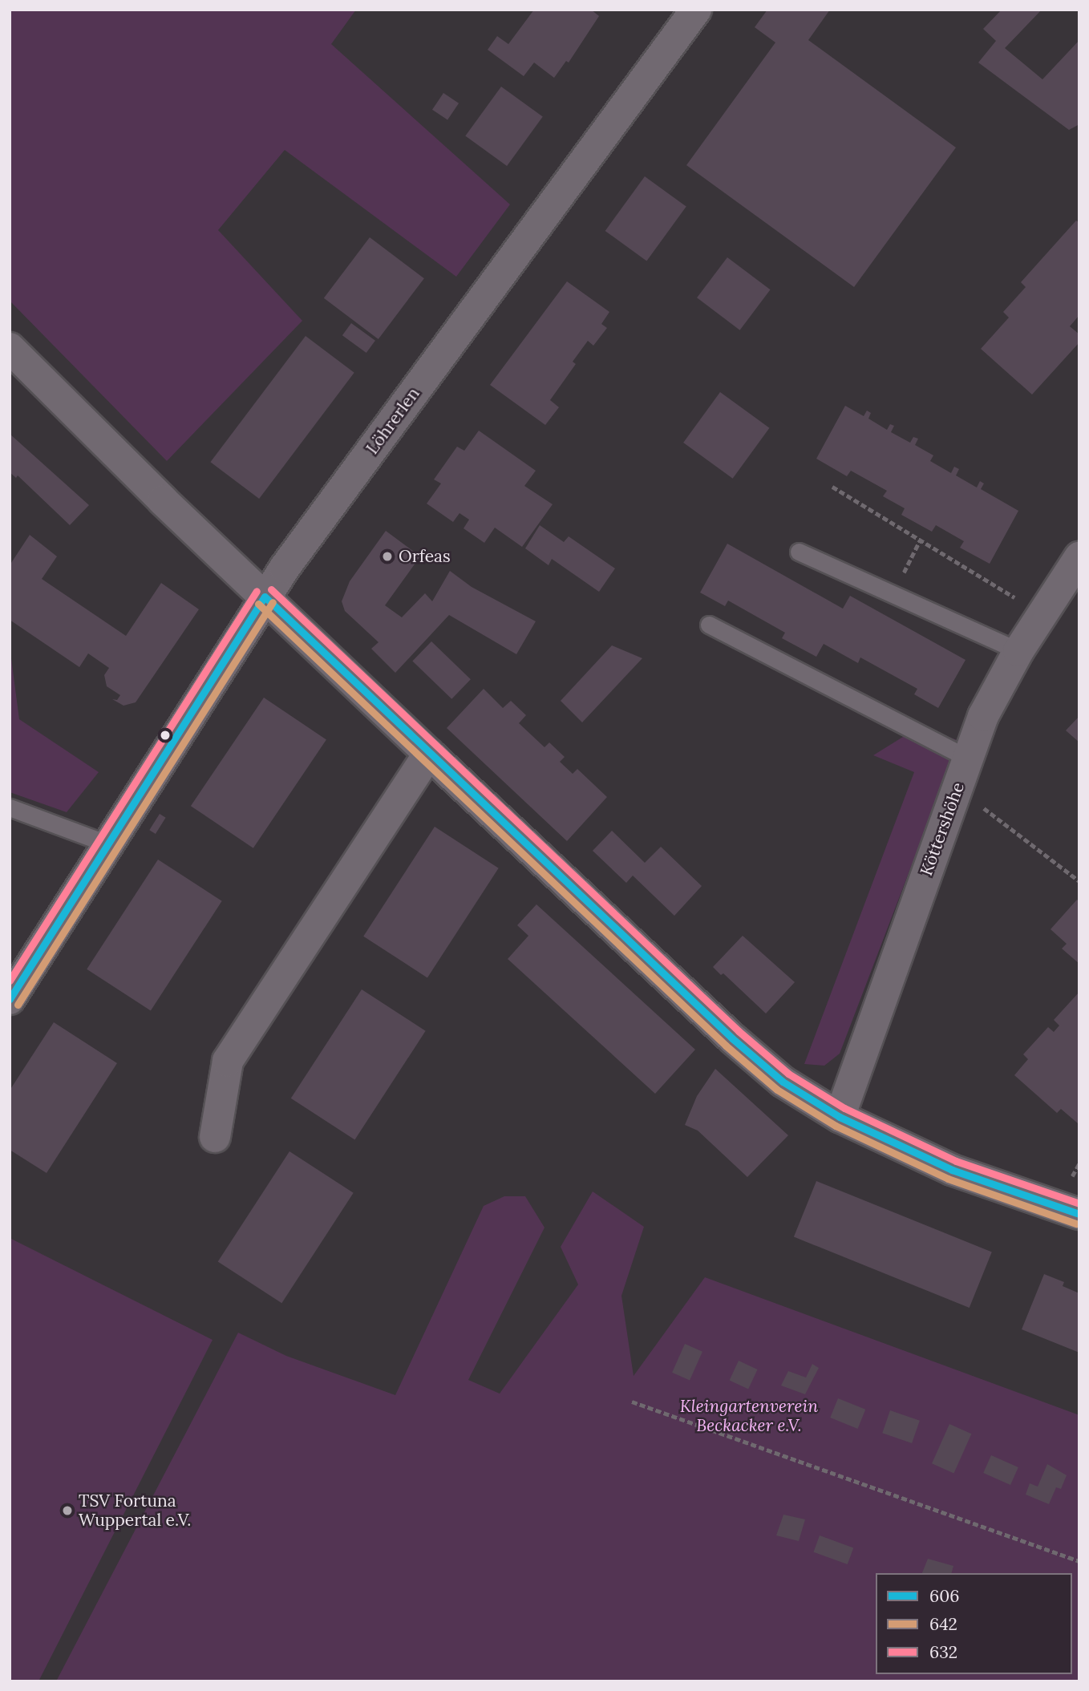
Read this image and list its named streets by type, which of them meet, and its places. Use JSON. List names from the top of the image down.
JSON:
{
  "streets": {
    "street": ["Löhrerlen", "Köttershöhe"]
  },
  "parks": ["Kleingartenverein Beckacker e.V."],
  "places": ["Orfeas", "TSV Fortuna Wuppertal e.V."],
  "lines": ["transit line 632", "transit line 606", "transit line 642"],
  "legend": ["606", "642", "632"]
}
